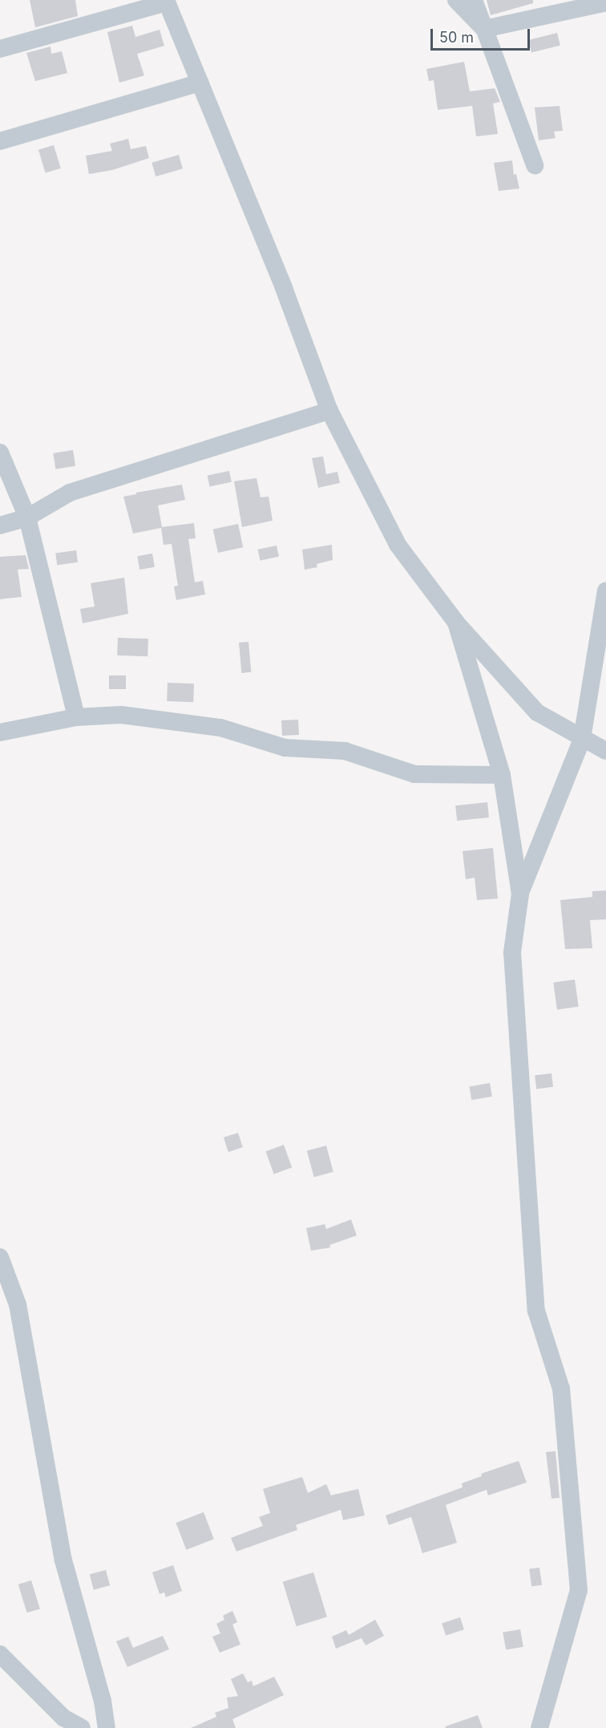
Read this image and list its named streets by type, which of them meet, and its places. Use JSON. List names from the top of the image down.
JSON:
{
  "scale_bar": "50 m"
}
